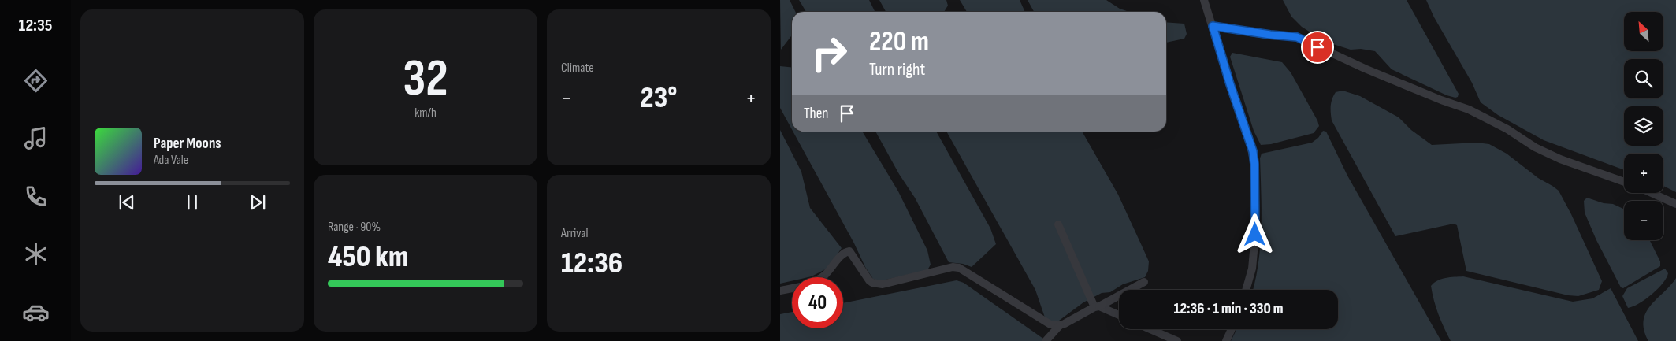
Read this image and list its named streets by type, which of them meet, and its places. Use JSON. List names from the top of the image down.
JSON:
{
  "north": "top left",
  "page": {
    "tabs": "12:35",
    "tile": [
      ["32", "km/h"],
      "Climate",
      ["Range · 90%", "450 km"],
      ["Arrival", "12:36"]
    ],
    "map_buttons": ["+", "−"],
    "turn": ["220 m", "Turn right"],
    "heat": ["−", "23°", "+"],
    "then": "Then",
    "song": ["Paper Moons", "Ada Vale"],
    "limit": "40",
    "trip": "12:36 · 1 min · 330 m"
  }
}
